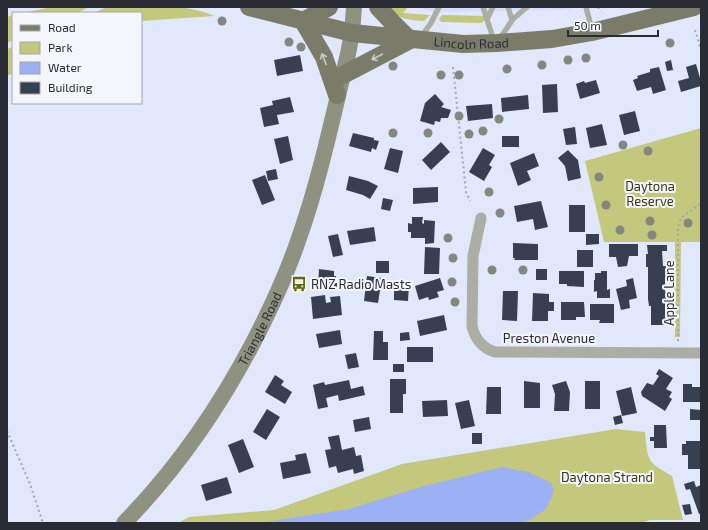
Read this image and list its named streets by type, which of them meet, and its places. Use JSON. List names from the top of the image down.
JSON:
{
  "streets": {
    "main road": ["Lincoln Road", "Triangle Road"],
    "street": ["Preston Avenue"],
    "path": ["Apple Lane"]
  },
  "crossings": [
    ["Lincoln Road", "Triangle Road"]
  ],
  "parks": ["Daytona Reserve", "Daytona Strand"],
  "places": {
    "bus stop": ["RNZ Radio Masts"]
  },
  "legend": [
    "Road",
    "Park",
    "Water",
    "Building"
  ],
  "scale_bar": "50 m"
}
